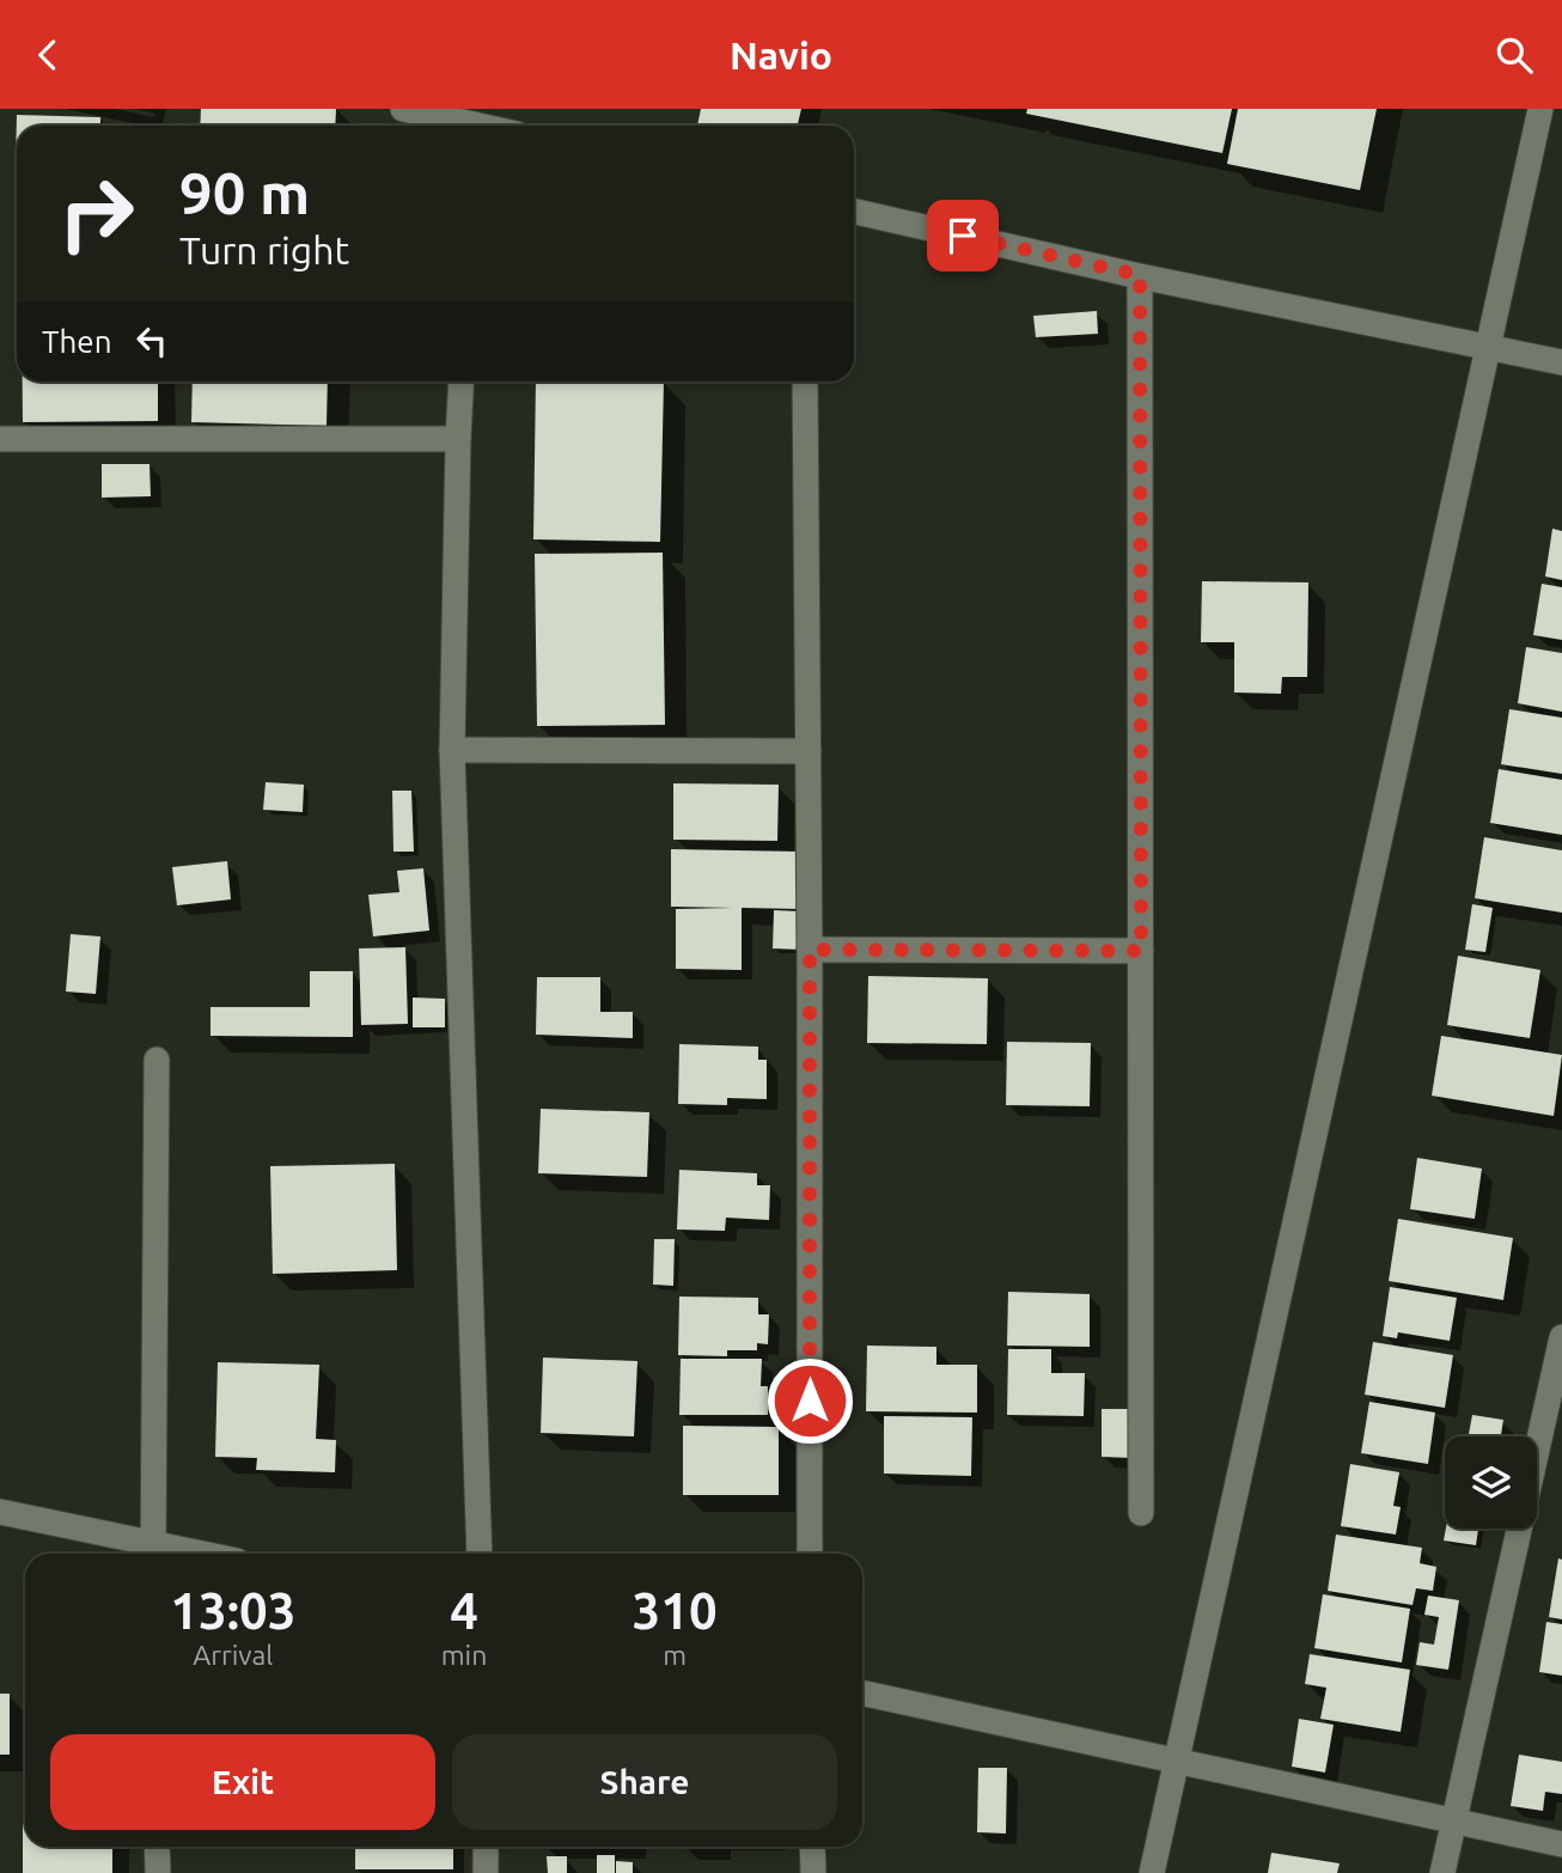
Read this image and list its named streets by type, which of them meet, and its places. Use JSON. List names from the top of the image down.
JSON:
{
  "page": {
    "header": "Navio",
    "turn": ["90 m", "Turn right"],
    "then": "Then",
    "eta": [
      "13:03",
      "Arrival",
      "4",
      "min",
      "310",
      "m"
    ],
    "buttons": ["Exit", "Share"]
  }
}
